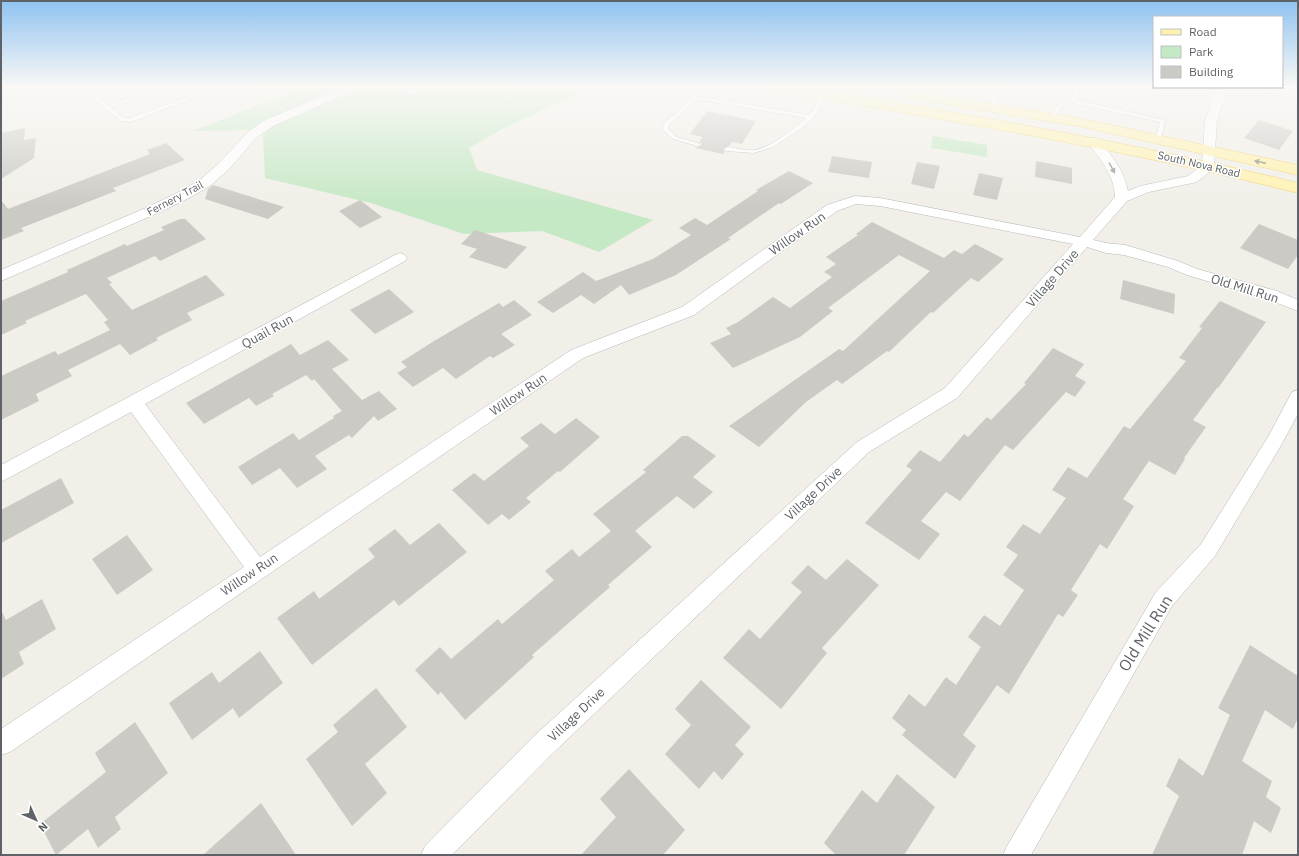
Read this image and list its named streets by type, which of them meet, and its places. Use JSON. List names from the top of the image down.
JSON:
{
  "streets": {
    "main road": ["South Nova Road"],
    "street": [
      "Fernery Trail",
      "Willow Run",
      "Village Drive",
      "Old Mill Run",
      "Quail Run"
    ]
  },
  "crossings": [
    ["South Nova Road", "Village Drive"],
    ["Willow Run", "Village Drive"],
    ["Willow Run", "Old Mill Run"],
    ["Village Drive", "Old Mill Run"]
  ],
  "legend": ["Road", "Park", "Building"],
  "north": "bottom right"
}
